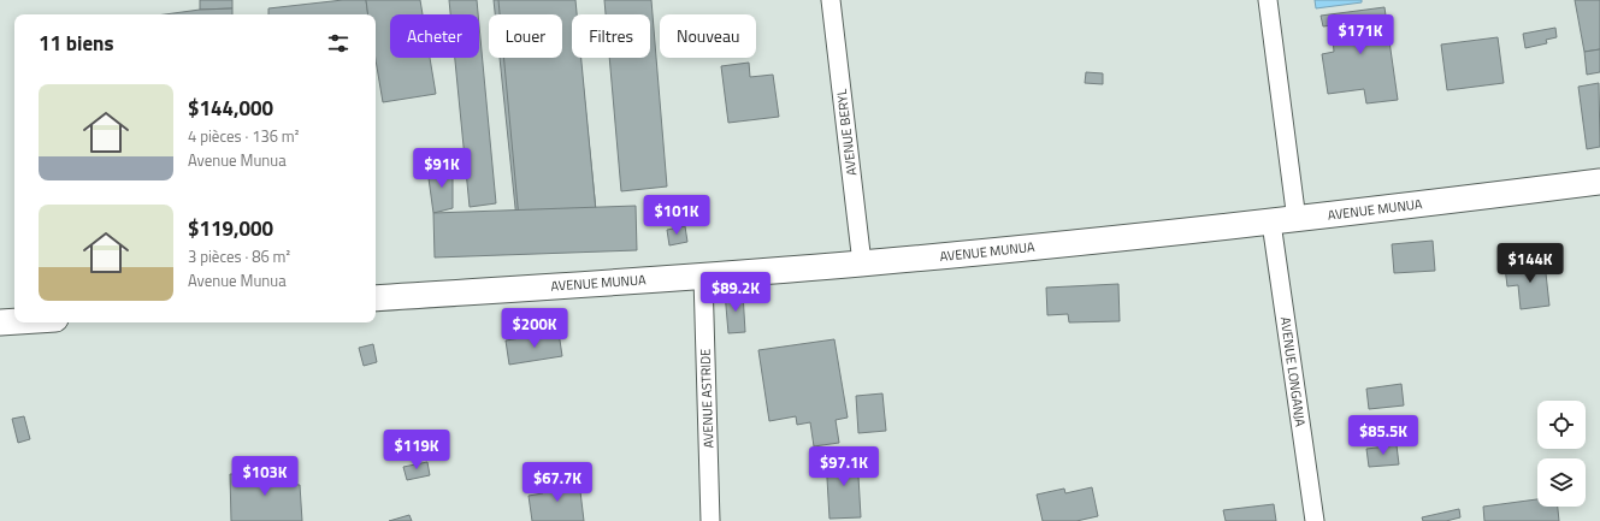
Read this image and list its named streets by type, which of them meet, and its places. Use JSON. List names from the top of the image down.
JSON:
{
  "streets": {
    "main road": ["AVENUE MUNUA"],
    "street": ["AVENUE BERYL", "AVENUE LONGANJA", "AVENUE ASTRIDE"]
  },
  "crossings": [
    ["AVENUE BERYL", "AVENUE MUNUA"],
    ["AVENUE MUNUA", "AVENUE LONGANJA"],
    ["AVENUE MUNUA", "AVENUE ASTRIDE"]
  ],
  "page": {
    "price": [
      "$171K",
      "$91K",
      "$101K",
      "$144K",
      "$89.2K",
      "$200K",
      "$85.5K",
      "$119K",
      "$97.1K",
      "$103K",
      "$67.7K"
    ],
    "chip": [
      "Acheter",
      "Louer",
      "Filtres",
      "Nouveau"
    ],
    "heading": "11 biens",
    "list": [
      {
        "name": "$144,000",
        "note": "4 pièces · 136 m² · Avenue Munua"
      },
      {
        "name": "$119,000",
        "note": "3 pièces · 86 m² · Avenue Munua"
      }
    ]
  }
}
